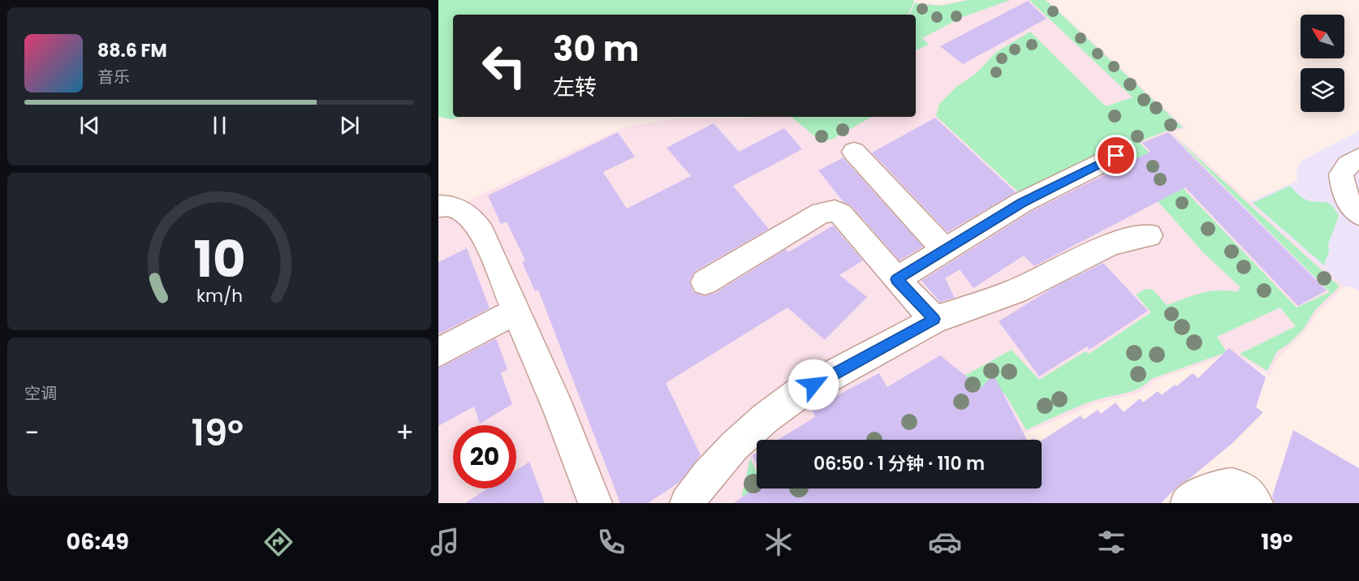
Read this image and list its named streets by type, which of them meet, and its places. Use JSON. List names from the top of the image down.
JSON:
{
  "north": "top left",
  "page": {
    "turn": ["30 m", "左转"],
    "song": ["88.6 FM", "音乐"],
    "tile": "空调",
    "heat": ["−", "19°", "+"],
    "limit": "20",
    "trip": "06:50 · 1 分钟 · 110 m",
    "tabs": ["06:49", "19°"],
    "gauge": ["10", "km/h"]
  }
}
